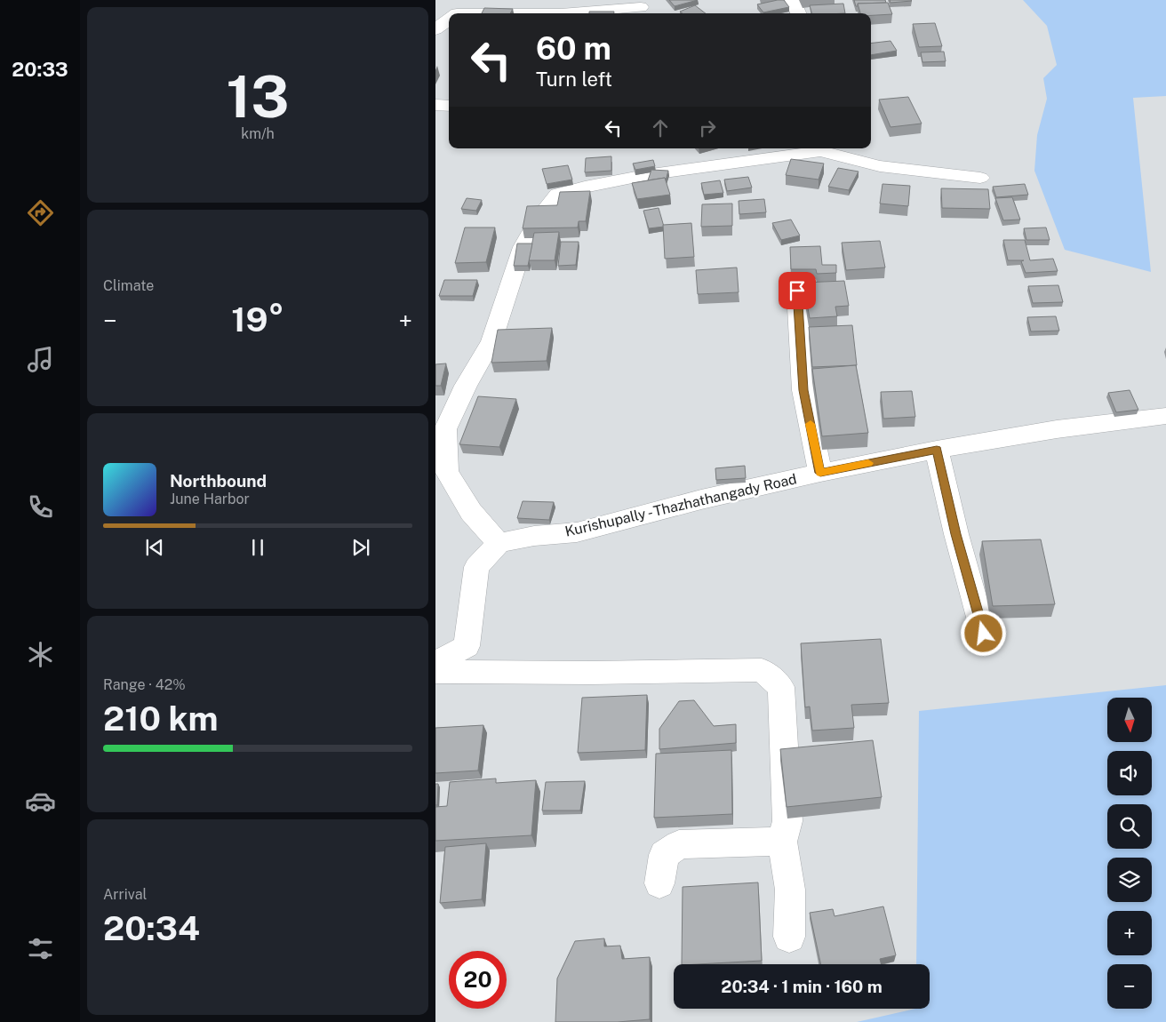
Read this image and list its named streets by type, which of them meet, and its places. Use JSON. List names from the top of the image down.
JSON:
{
  "streets": {
    "street": ["Kurishupally - Thazhathangady Road"]
  },
  "north": "bottom",
  "page": {
    "tabs": "20:33",
    "tile": [
      ["13", "km/h"],
      "Climate",
      ["Range · 42%", "210 km"],
      ["Arrival", "20:34"]
    ],
    "turn": ["60 m", "Turn left"],
    "heat": ["−", "19°", "+"],
    "song": ["Northbound", "June Harbor"],
    "map_buttons": ["+", "−"],
    "limit": "20",
    "trip": "20:34 · 1 min · 160 m"
  }
}
